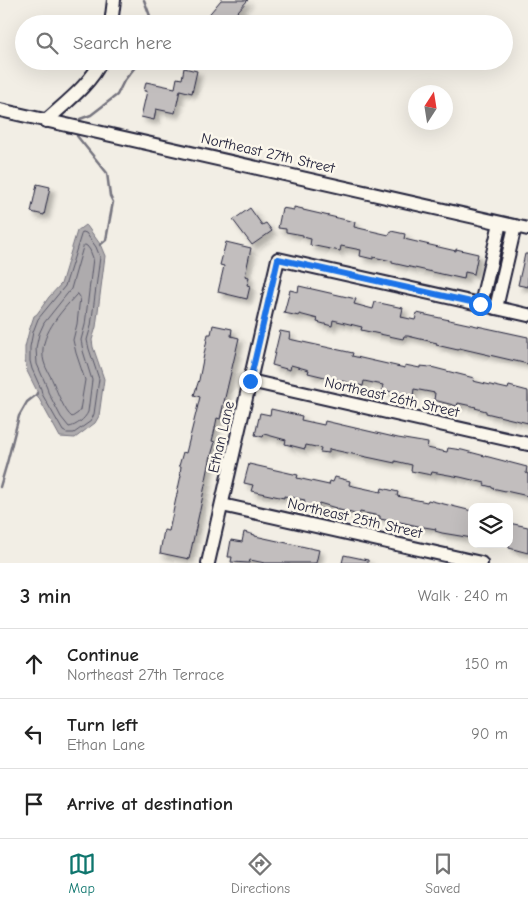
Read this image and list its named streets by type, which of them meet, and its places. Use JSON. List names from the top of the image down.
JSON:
{
  "streets": {
    "street": [
      "Northeast 27th Street",
      "Northeast 26th Street",
      "Ethan Lane",
      "Northeast 25th Street"
    ]
  },
  "crossings": [
    ["Northeast 26th Street", "Ethan Lane"],
    ["Ethan Lane", "Northeast 25th Street"]
  ],
  "north": "top",
  "page": {
    "search": "Search here",
    "heading": ["3 min", "Walk · 240 m"],
    "list": [
      ["Continue", "Northeast 27th Terrace", "150 m"],
      ["Turn left", "Ethan Lane", "90 m"],
      "Arrive at destination"
    ],
    "nav": ["Map", "Directions", "Saved"]
  }
}
